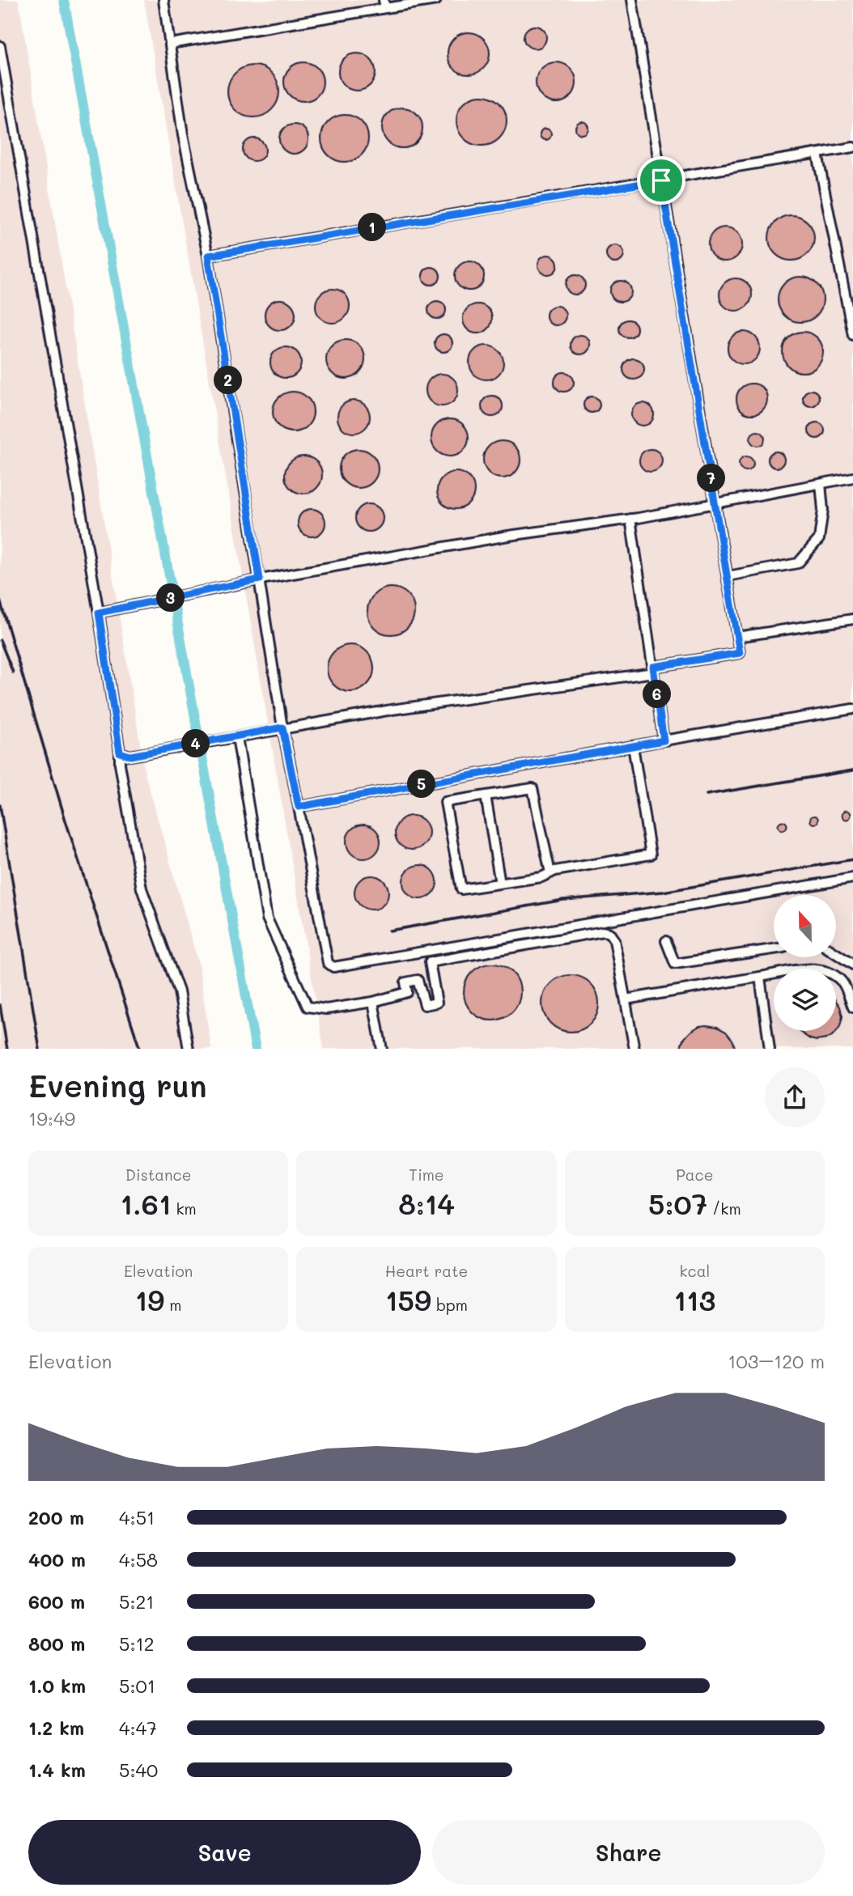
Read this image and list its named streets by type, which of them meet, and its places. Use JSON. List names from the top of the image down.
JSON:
{
  "north": "top",
  "page": {
    "pins": [
      "1",
      "2",
      "7",
      "3",
      "6",
      "4",
      "5"
    ],
    "heading": ["Evening run", "19:49"],
    "stats": [
      ["Distance", "1.61 km"],
      ["Time", "8:14"],
      ["Pace", "5:07 /km"],
      ["Elevation", "19 m"],
      ["Heart rate", "159 bpm"],
      ["kcal", "113"]
    ],
    "chart": ["Elevation", "103–120 m"],
    "list": [
      {
        "name": "200 m",
        "note": "4:51"
      },
      {
        "name": "400 m",
        "note": "4:58"
      },
      {
        "name": "600 m",
        "note": "5:21"
      },
      {
        "name": "800 m",
        "note": "5:12"
      },
      {
        "name": "1.0 km",
        "note": "5:01"
      },
      {
        "name": "1.2 km",
        "note": "4:47"
      },
      {
        "name": "1.4 km",
        "note": "5:40"
      }
    ],
    "buttons": ["Save", "Share"]
  }
}
